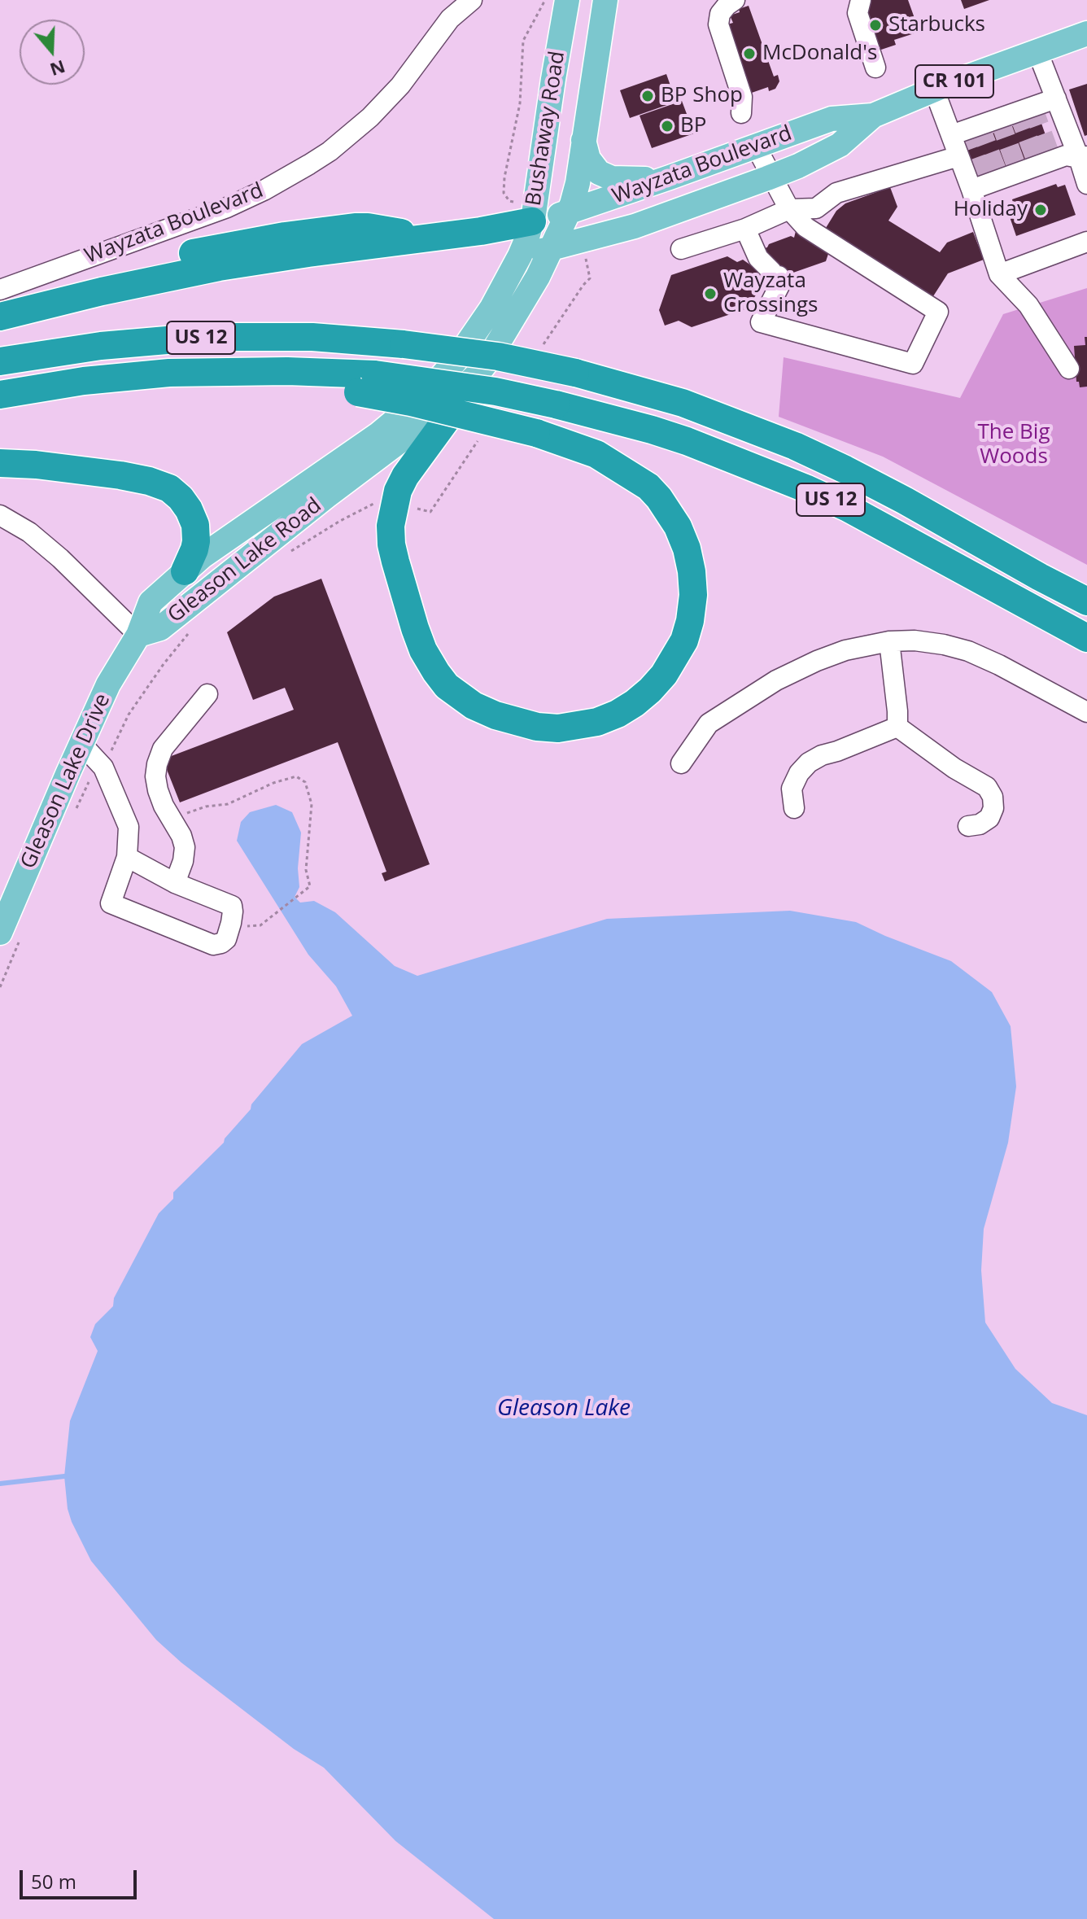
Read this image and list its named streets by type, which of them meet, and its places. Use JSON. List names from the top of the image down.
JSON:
{
  "streets": {
    "highway": ["US 12"],
    "main road": [
      "CR 101",
      "Bushaway Road",
      "Wayzata Boulevard",
      "Gleason Lake Road",
      "Gleason Lake Drive"
    ]
  },
  "crossings": [
    ["CR 101", "Bushaway Road"],
    ["CR 101", "Wayzata Boulevard"],
    ["CR 101", "Gleason Lake Road"],
    ["Bushaway Road", "Wayzata Boulevard"],
    ["Bushaway Road", "Gleason Lake Road"],
    ["Gleason Lake Road", "Gleason Lake Drive"]
  ],
  "water": ["Gleason Lake"],
  "parks": ["The Big Woods"],
  "places": [
    "Starbucks",
    "McDonald's",
    "BP Shop",
    "BP",
    "Holiday",
    "Wayzata Crossings"
  ],
  "scale_bar": "50 m",
  "north": "bottom"
}
